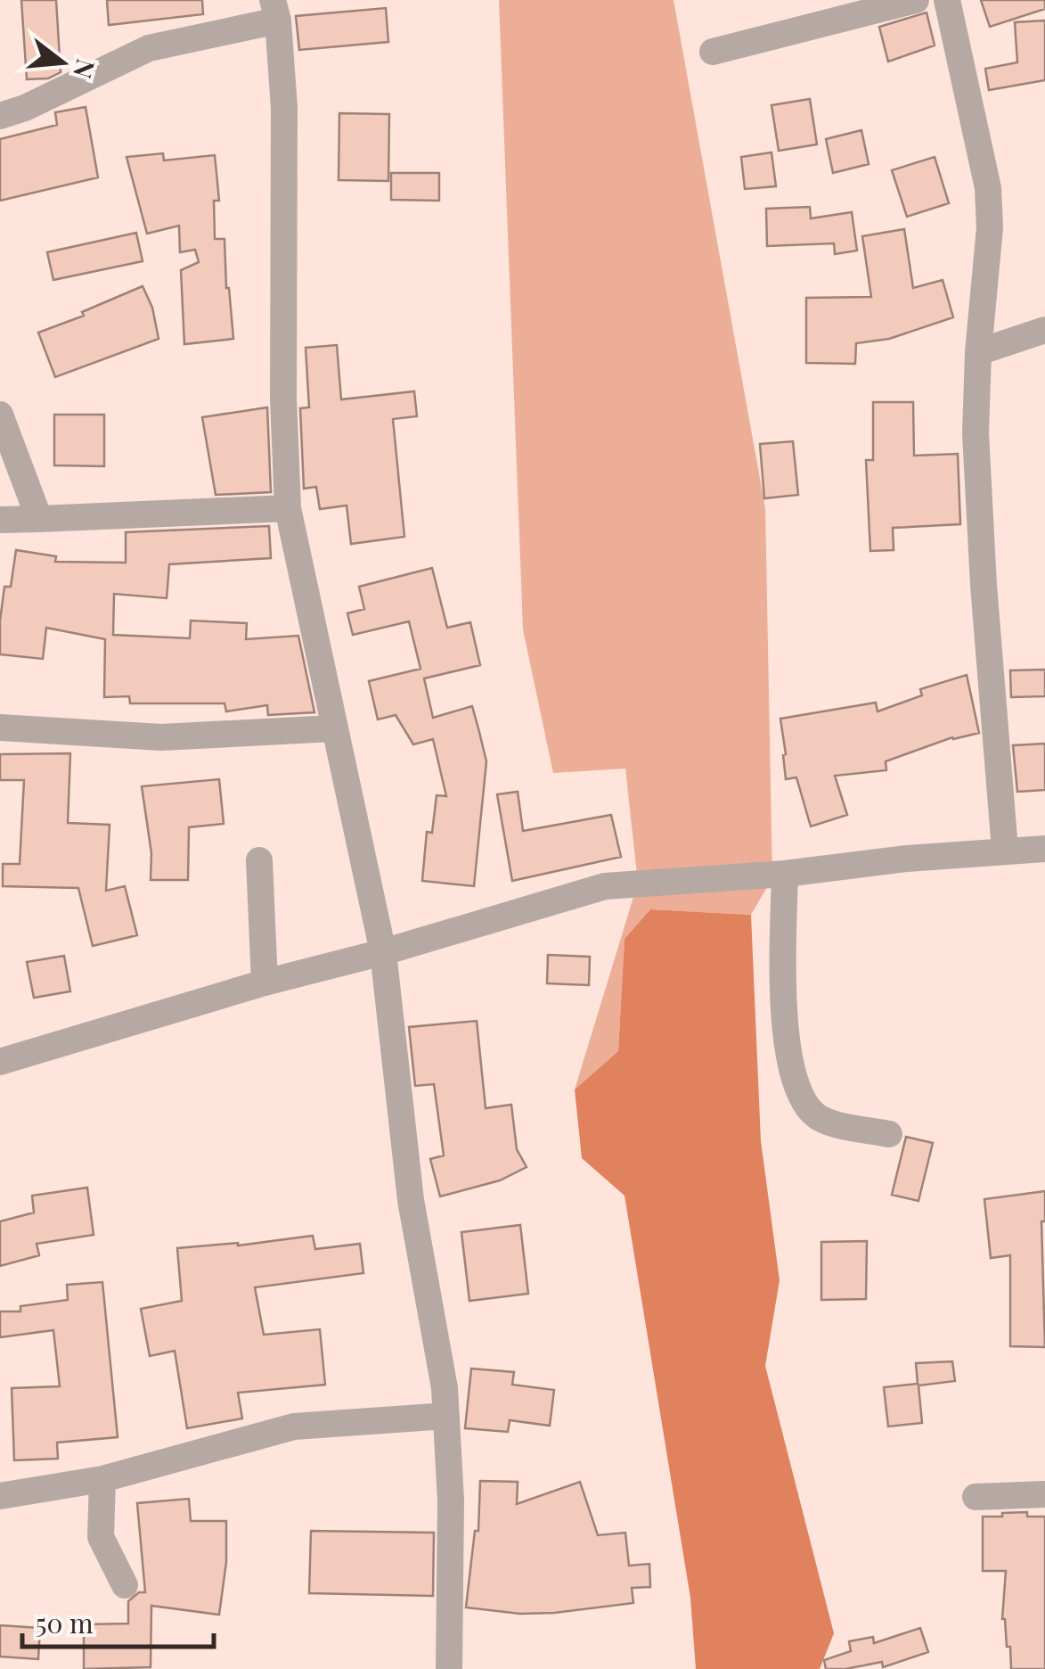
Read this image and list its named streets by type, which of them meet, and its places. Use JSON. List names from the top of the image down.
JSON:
{
  "scale_bar": "50 m",
  "north": "right"
}
